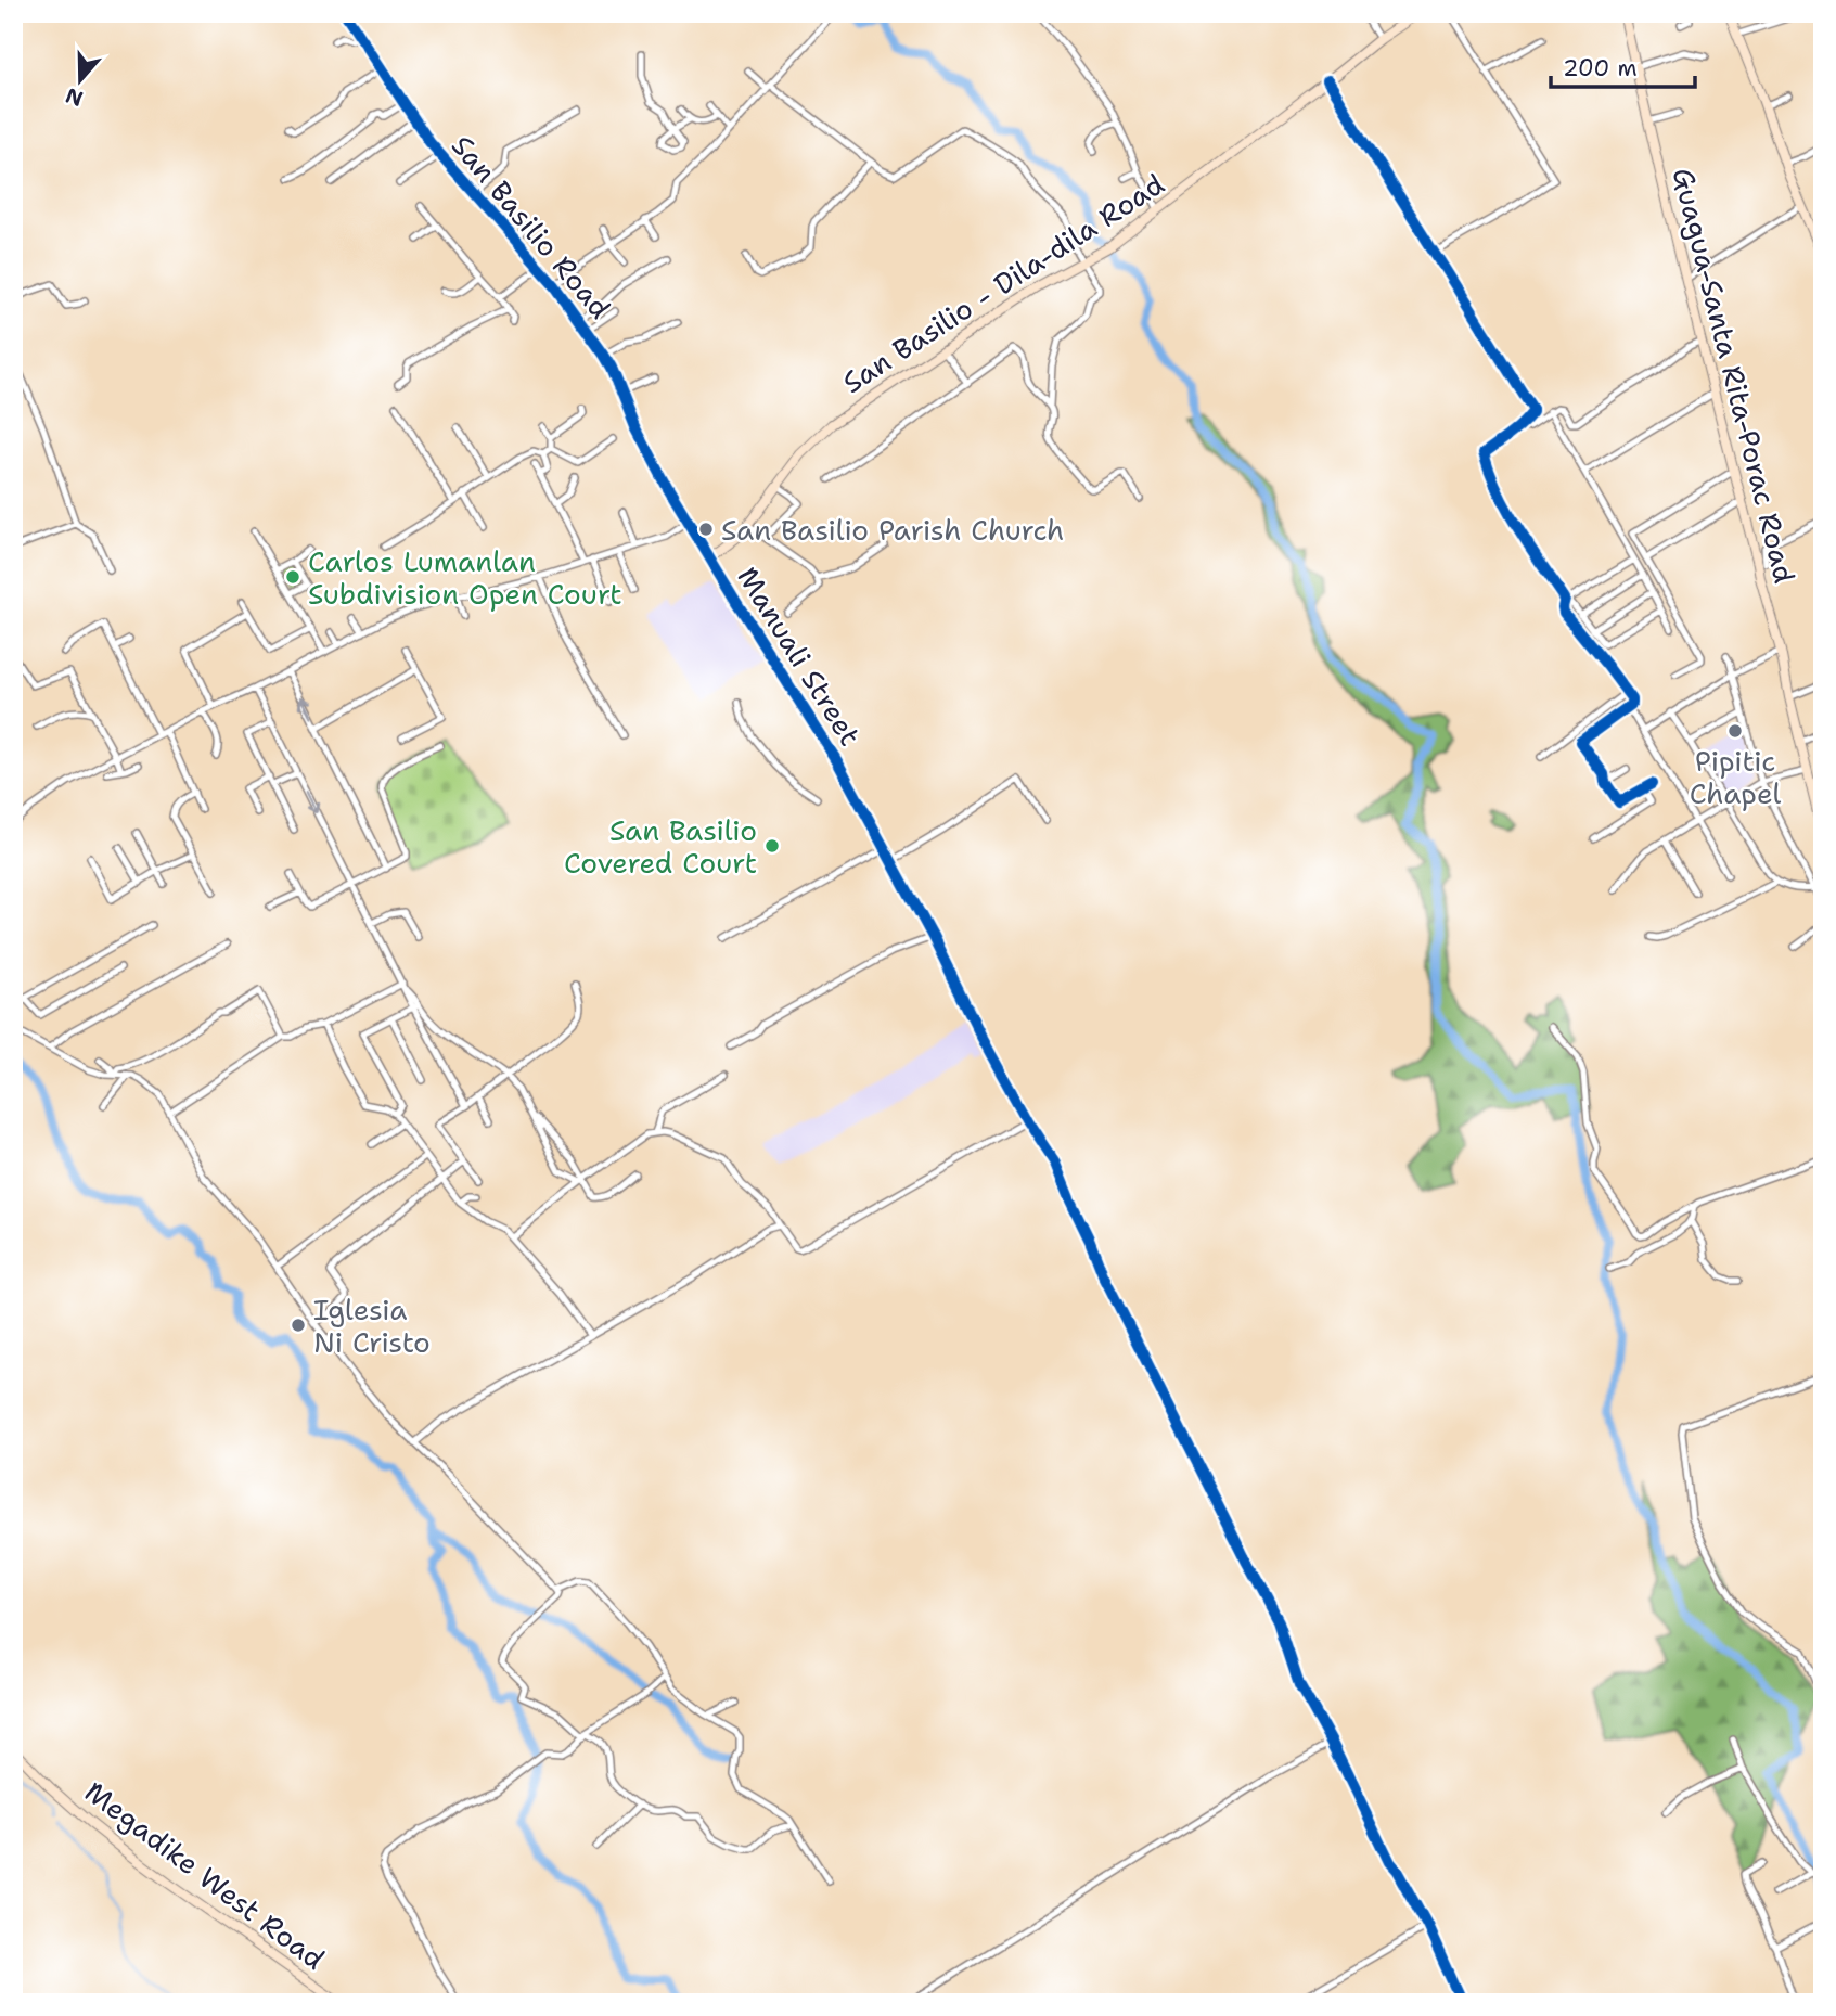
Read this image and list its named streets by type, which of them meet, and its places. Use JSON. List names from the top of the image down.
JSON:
{
  "streets": {
    "street": [
      "San Basilio Road",
      "San Basilio - Dila-dila Road",
      "Guagua-Santa Rita-Porac Road",
      "Manuali Street",
      "Megadike West Road"
    ]
  },
  "crossings": [
    ["San Basilio Road", "San Basilio - Dila-dila Road"],
    ["San Basilio Road", "Manuali Street"],
    ["San Basilio - Dila-dila Road", "Manuali Street"]
  ],
  "places": [
    "San Basilio Parish Church",
    "Carlos Lumanlan Subdivision Open Court",
    "Pipitic Chapel",
    "San Basilio Covered Court",
    "Iglesia Ni Cristo"
  ],
  "scale_bar": "200 m",
  "north": "bottom"
}
